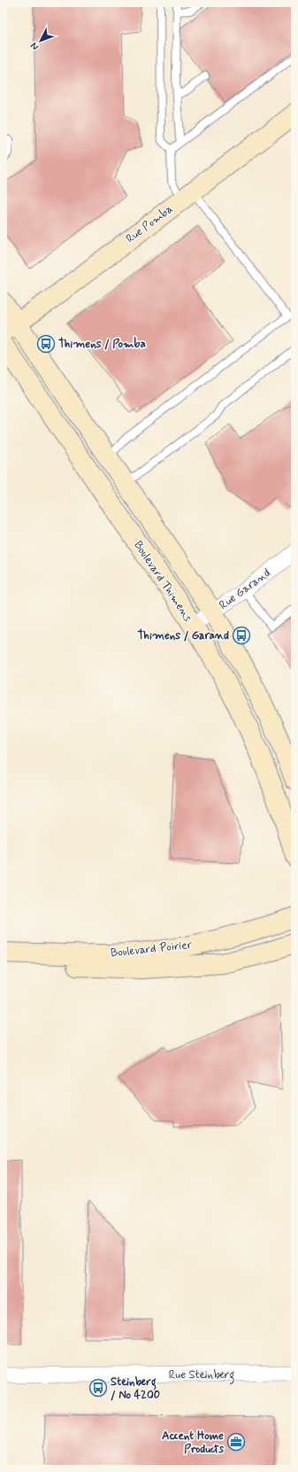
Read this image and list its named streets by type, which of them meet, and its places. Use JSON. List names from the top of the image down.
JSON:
{
  "streets": {
    "street": [
      "Rue Pomba",
      "Boulevard Thimens",
      "Rue Garand",
      "Boulevard Poirier",
      "Rue Steinberg"
    ]
  },
  "crossings": [
    ["Boulevard Thimens", "Rue Garand"]
  ],
  "places": {
    "bus stop": ["Thimens / Pomba", "Thimens / Garand", "Steinberg / No 4200"],
    "office": ["Accent Home Products"]
  },
  "north": "bottom left"
}
